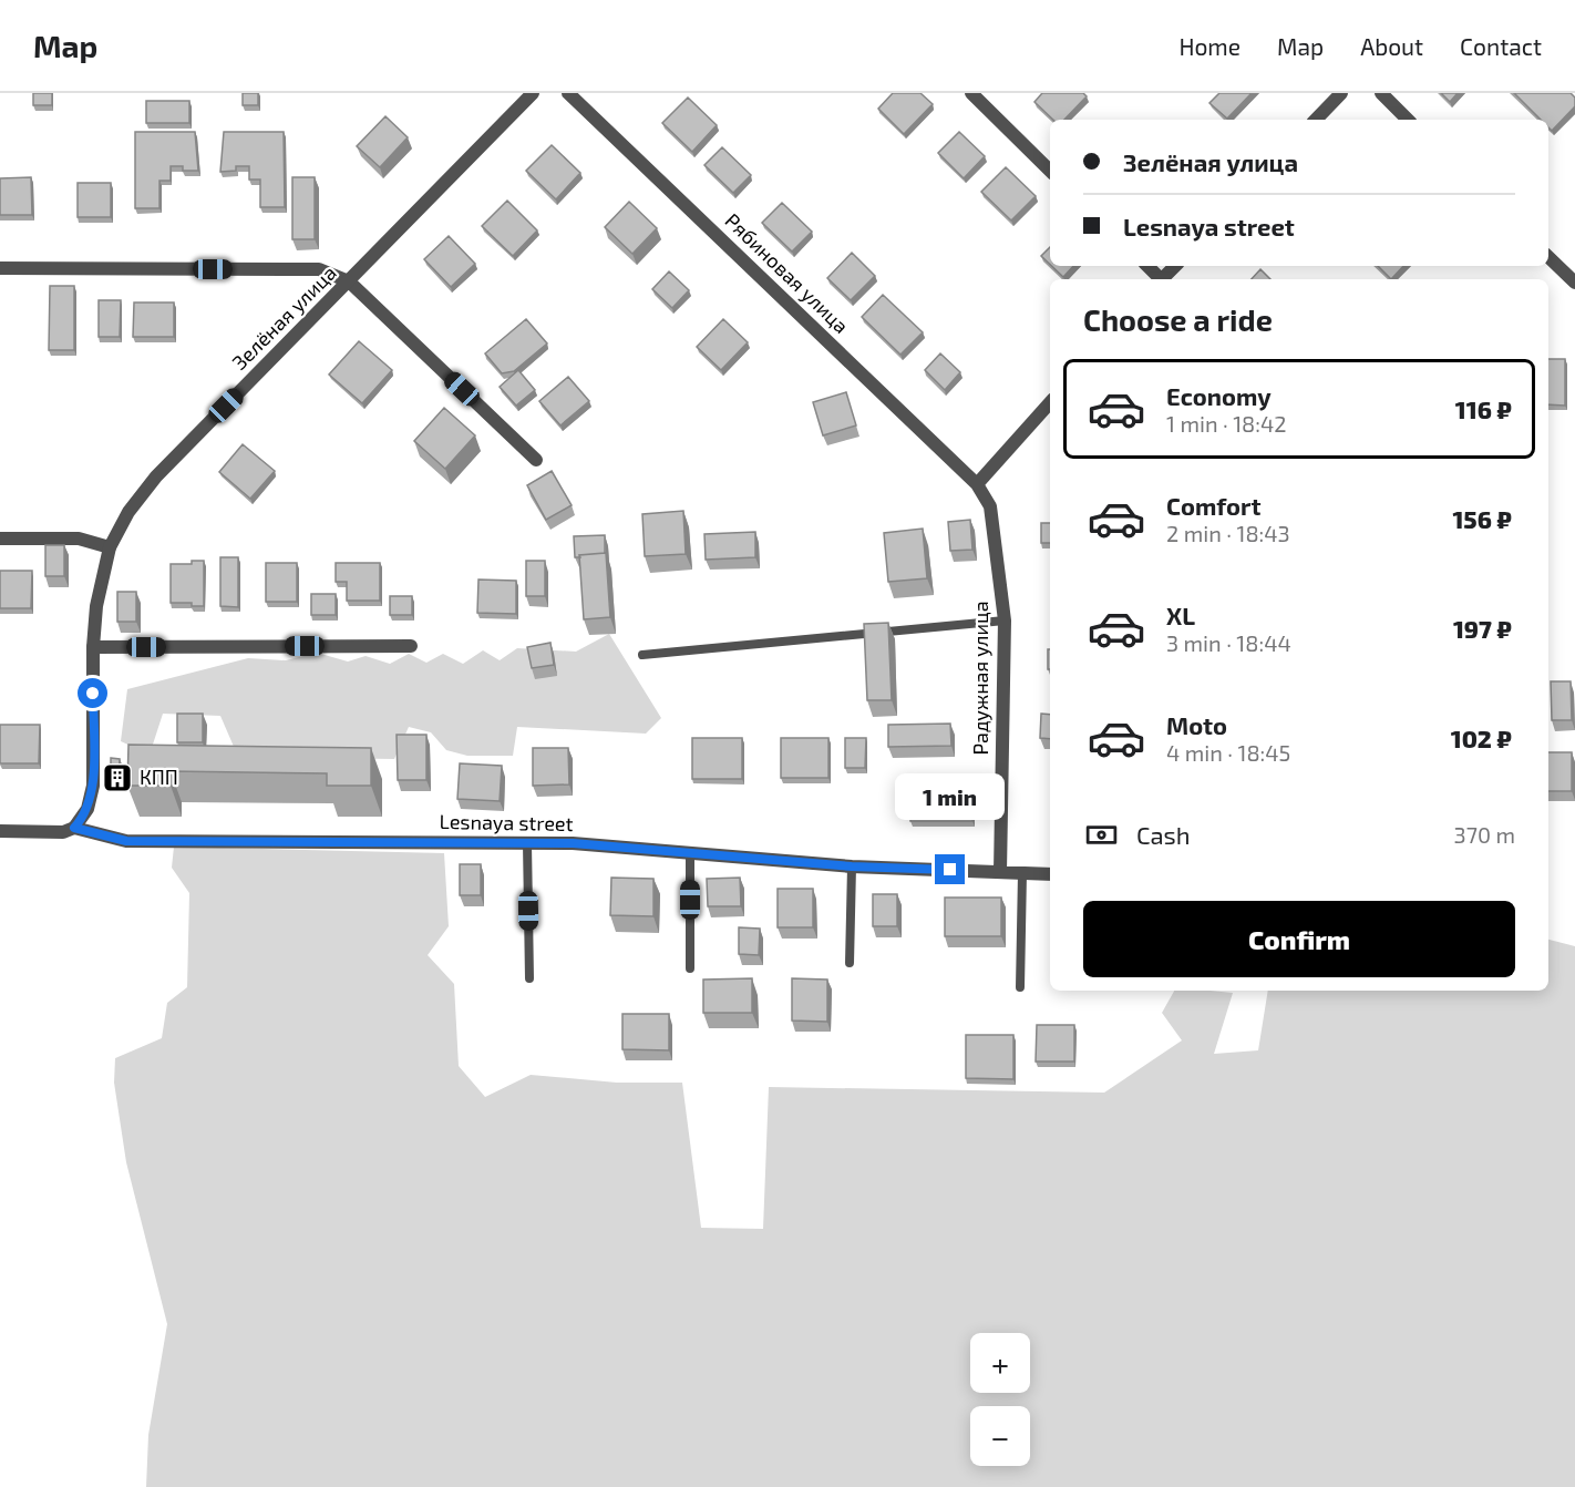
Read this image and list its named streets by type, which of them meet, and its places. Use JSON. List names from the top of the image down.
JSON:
{
  "streets": {
    "street": [
      "Рябиновая улица",
      "Зелёная улица",
      "Радужная улица",
      "Lesnaya street"
    ]
  },
  "crossings": [
    ["Рябиновая улица", "Радужная улица"],
    ["Зелёная улица", "Lesnaya street"],
    ["Радужная улица", "Lesnaya street"]
  ],
  "places": {
    "building": ["КПП"]
  },
  "page": {
    "header": "Map",
    "nav": [
      "Home",
      "Map",
      "About",
      "Contact"
    ],
    "banner": ["Зелёная улица", "Lesnaya street"],
    "heading": "Choose a ride",
    "list": [
      {
        "name": "Economy",
        "note": "1 min · 18:42",
        "value": "116 ₽"
      },
      {
        "name": "Comfort",
        "note": "2 min · 18:43",
        "value": "156 ₽"
      },
      {
        "name": "XL",
        "note": "3 min · 18:44",
        "value": "197 ₽"
      },
      {
        "name": "Moto",
        "note": "4 min · 18:45",
        "value": "102 ₽"
      }
    ],
    "bubble": "1 min",
    "pay": ["Cash", "370 m"],
    "buttons": "Confirm",
    "map_buttons": ["+", "−"]
  }
}
